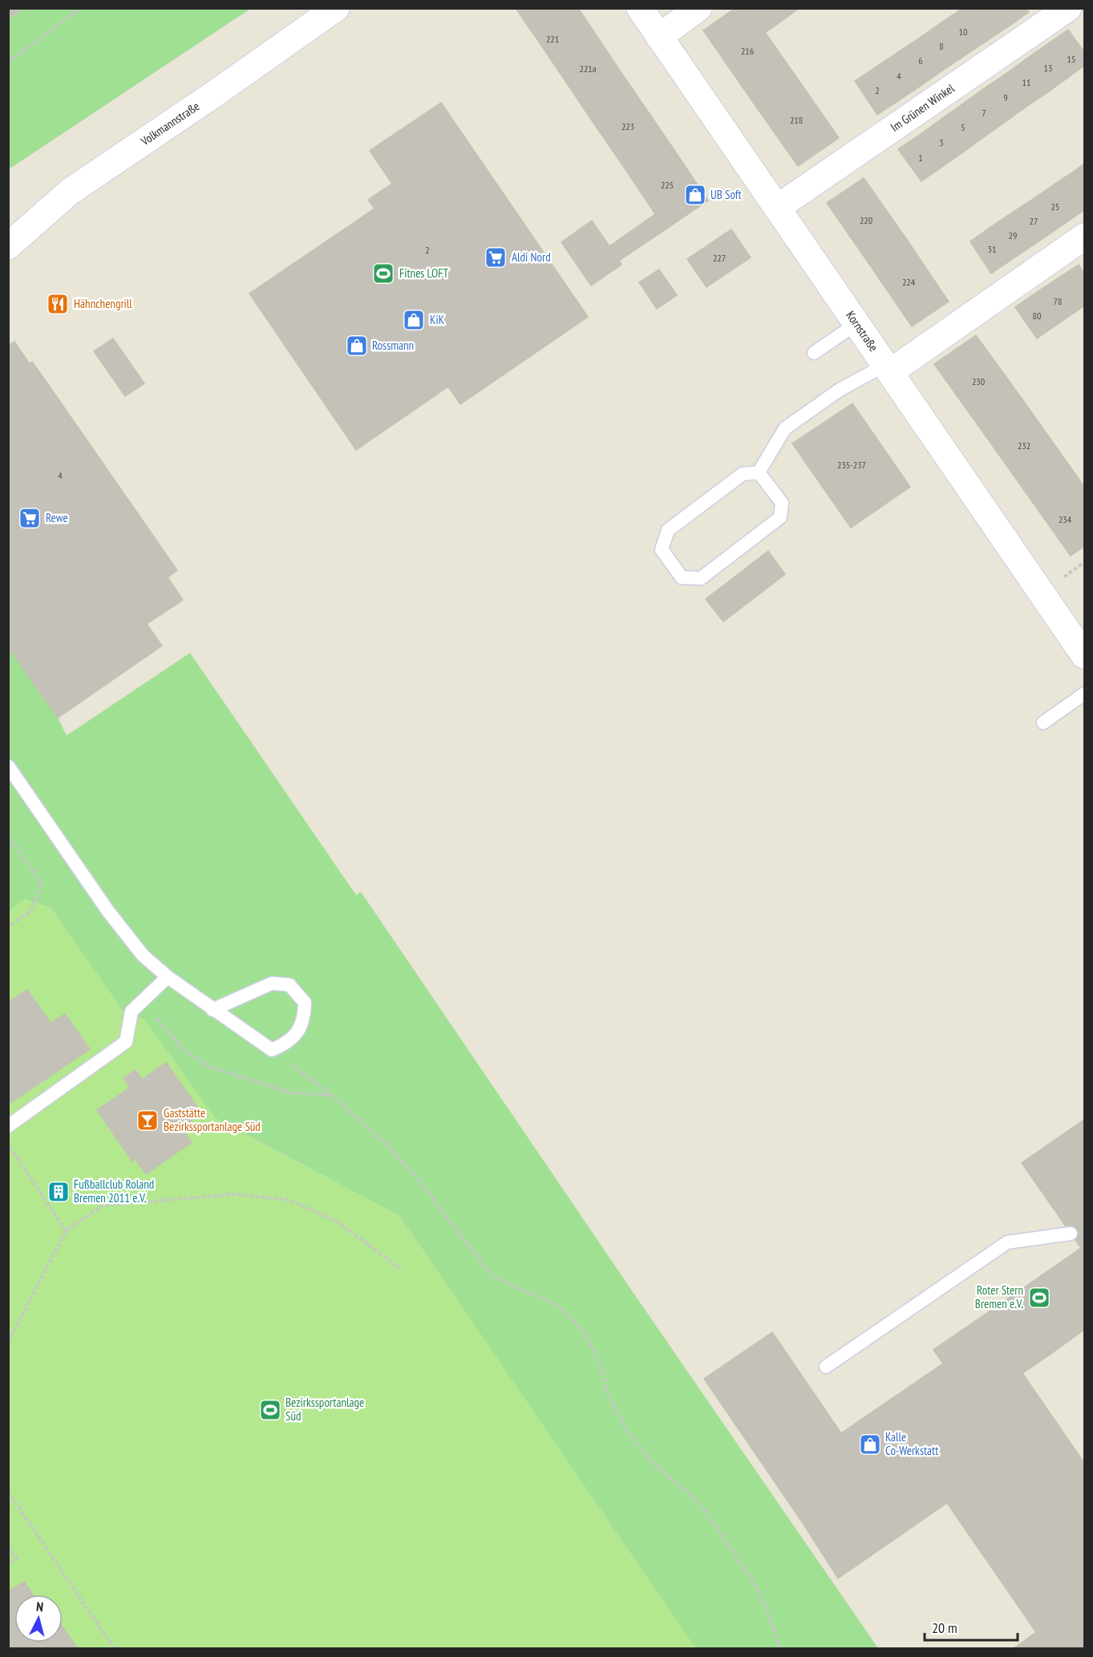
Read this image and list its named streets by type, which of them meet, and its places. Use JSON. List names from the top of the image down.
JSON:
{
  "streets": {
    "street": ["Im Grünen Winkel", "Volkmannstraße", "Kornstraße"]
  },
  "crossings": [
    ["Im Grünen Winkel", "Kornstraße"]
  ],
  "places": {
    "shop": [
      "UB Soft",
      "KiK",
      "Rossmann",
      "Kalle Co-Werkstatt"
    ],
    "supermarket": ["Aldi Nord", "Rewe"],
    "sports": ["Fitnes LOFT", "Roter Stern Bremen e.V.", "Bezirkssportanlage Süd"],
    "restaurant": ["Hähnchengrill"],
    "bar": ["Gaststätte Bezirkssportanlage Süd"],
    "building": ["Fußballclub Roland Bremen 2011 e.V."]
  },
  "house_numbers": [
    "10",
    "221",
    "8",
    "216",
    "15",
    "6",
    "13",
    "221a",
    "4",
    "11",
    "2",
    "9",
    "7",
    "218",
    "223",
    "5",
    "3",
    "1",
    "225",
    "25",
    "220",
    "27",
    "29",
    "31",
    "2",
    "227",
    "224",
    "78",
    "80",
    "230",
    "232",
    "235-237",
    "4",
    "234"
  ],
  "scale_bar": "20 m",
  "north": "top"
}
